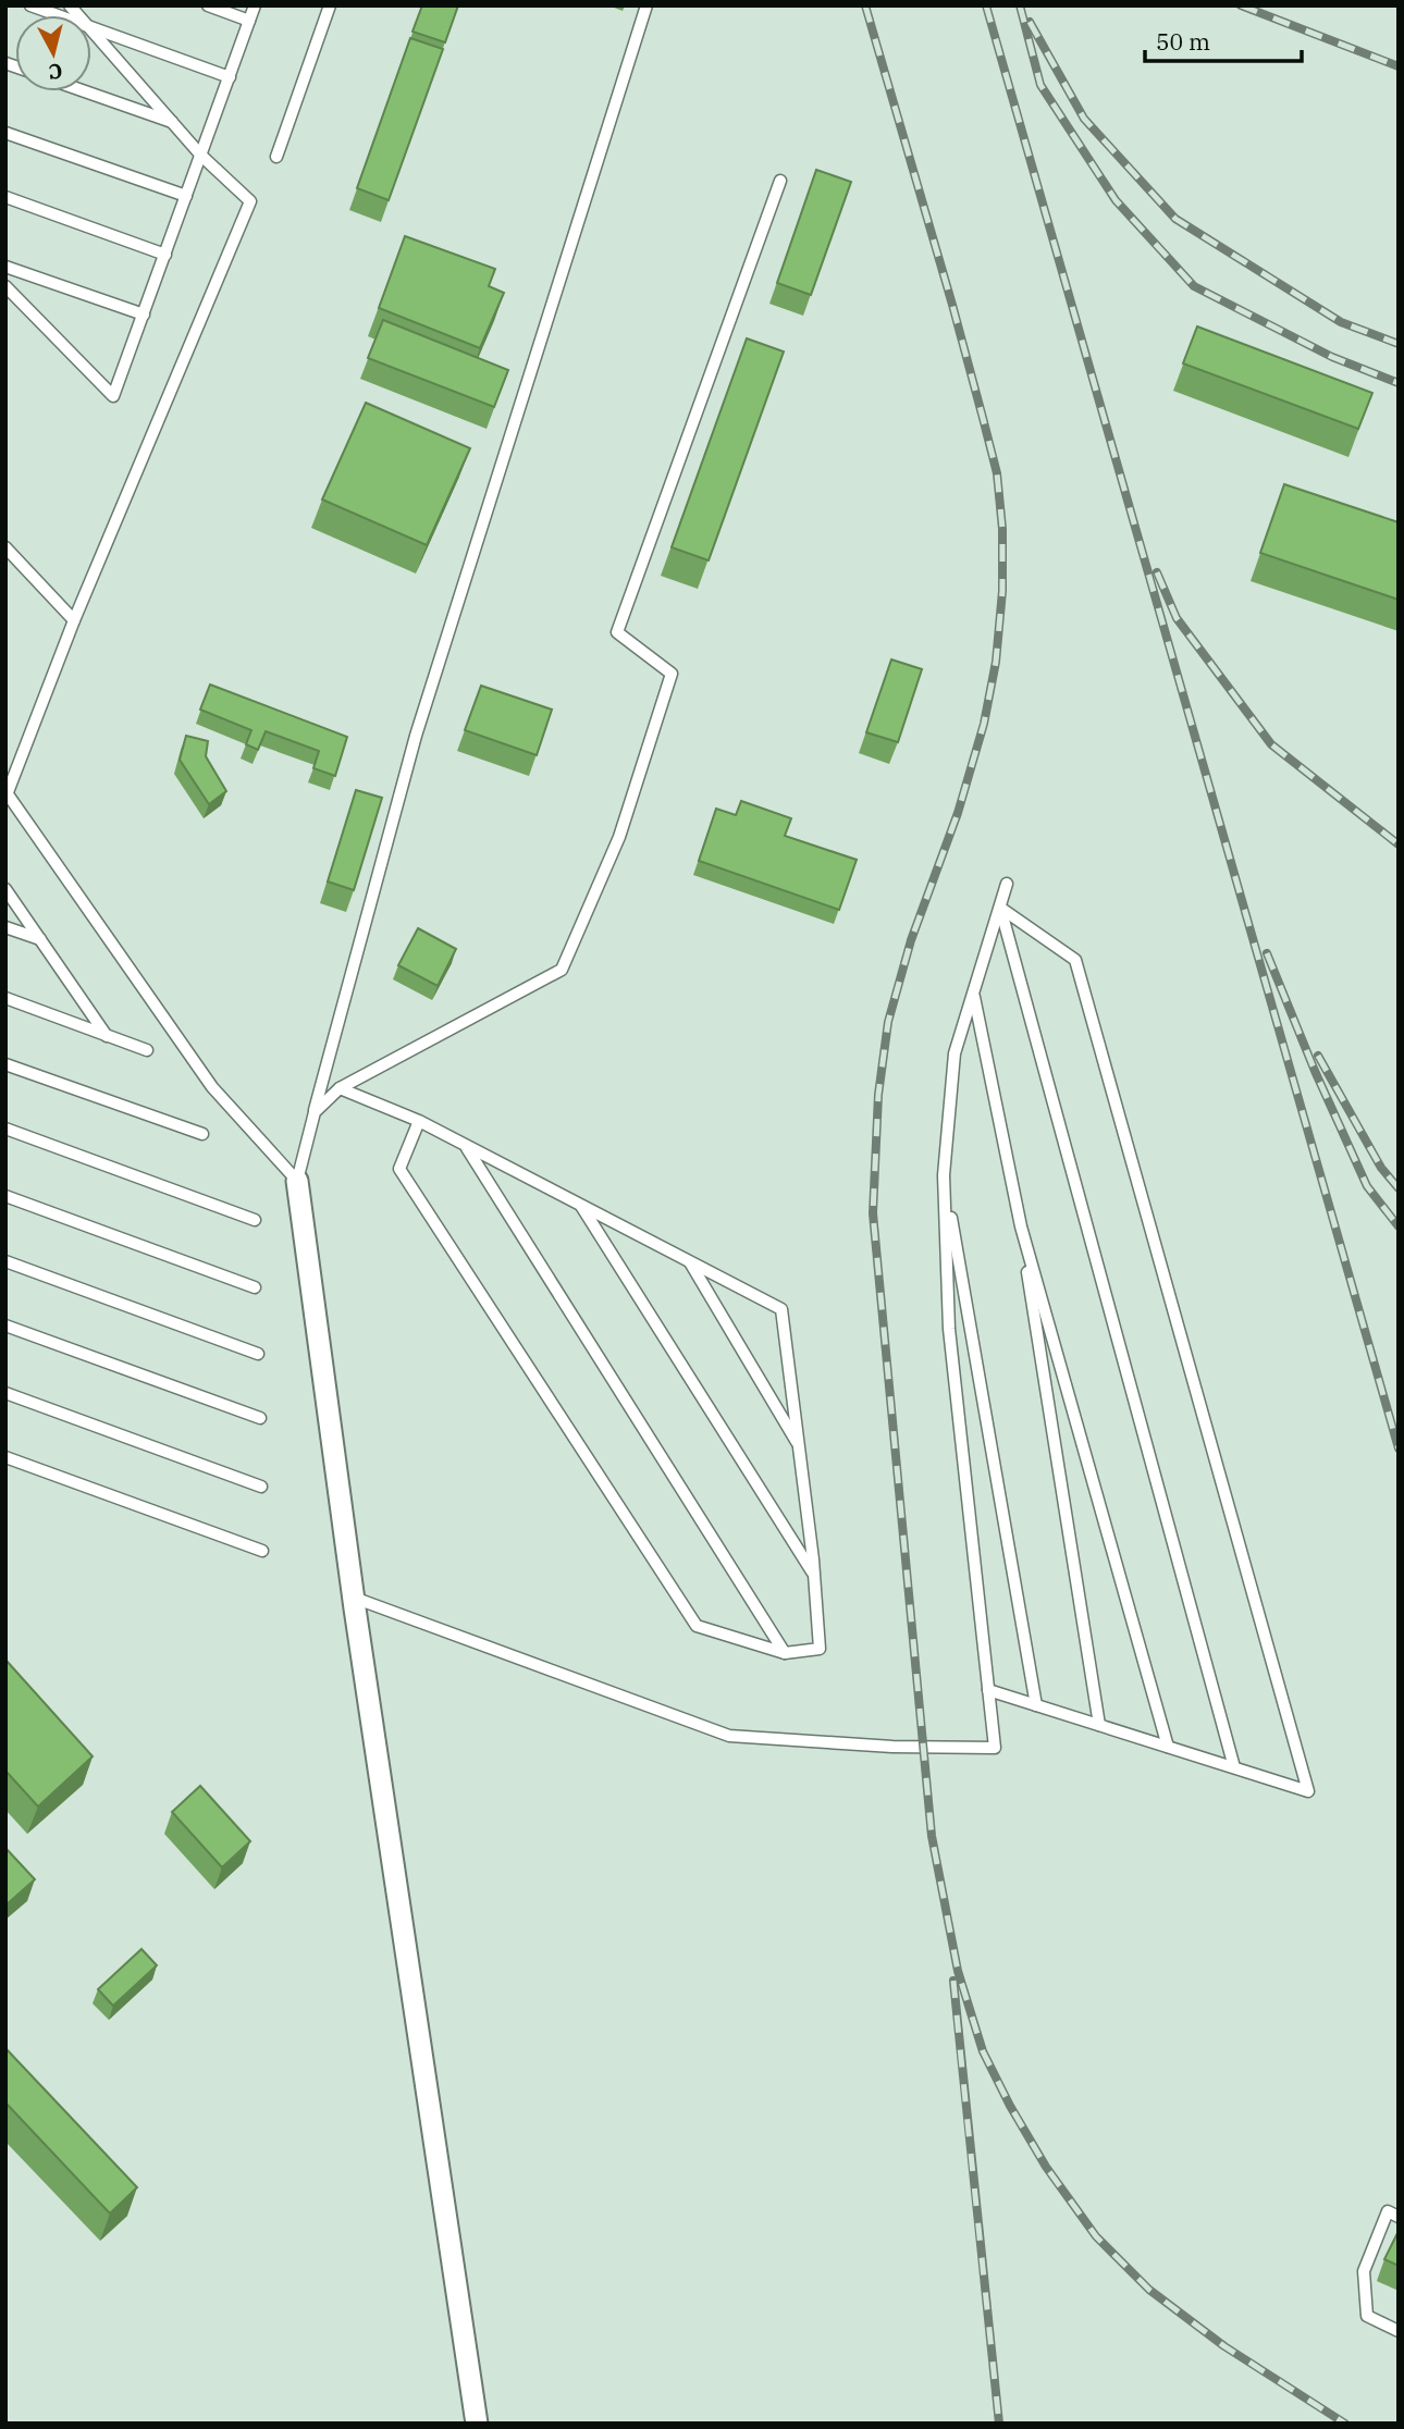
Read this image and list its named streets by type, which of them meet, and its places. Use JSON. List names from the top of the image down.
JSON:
{
  "scale_bar": "50 m",
  "north": "bottom"
}
